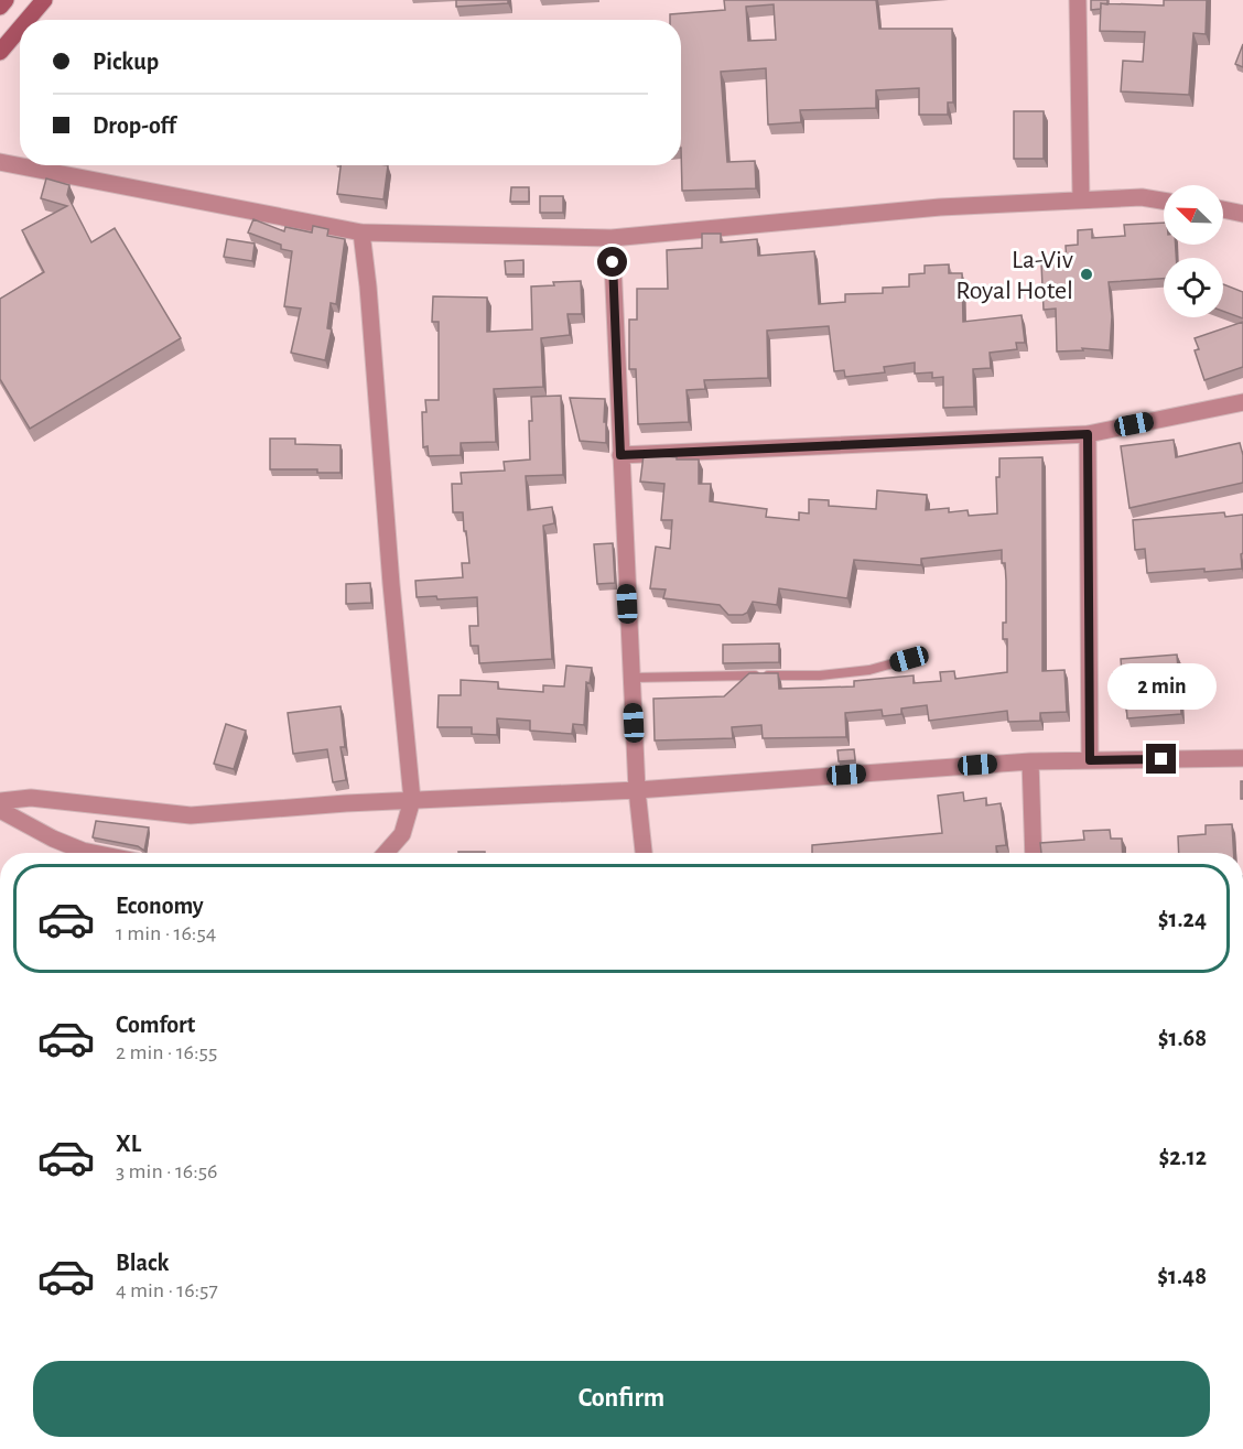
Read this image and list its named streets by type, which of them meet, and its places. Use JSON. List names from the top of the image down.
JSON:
{
  "places": ["La-Viv Royal Hotel"],
  "north": "top left",
  "page": {
    "banner": ["Pickup", "Drop-off"],
    "bubble": "2 min",
    "list": [
      {
        "name": "Economy",
        "note": "1 min · 16:54",
        "value": "$1.24"
      },
      {
        "name": "Comfort",
        "note": "2 min · 16:55",
        "value": "$1.68"
      },
      {
        "name": "XL",
        "note": "3 min · 16:56",
        "value": "$2.12"
      },
      {
        "name": "Black",
        "note": "4 min · 16:57",
        "value": "$1.48"
      }
    ],
    "buttons": "Confirm"
  }
}
